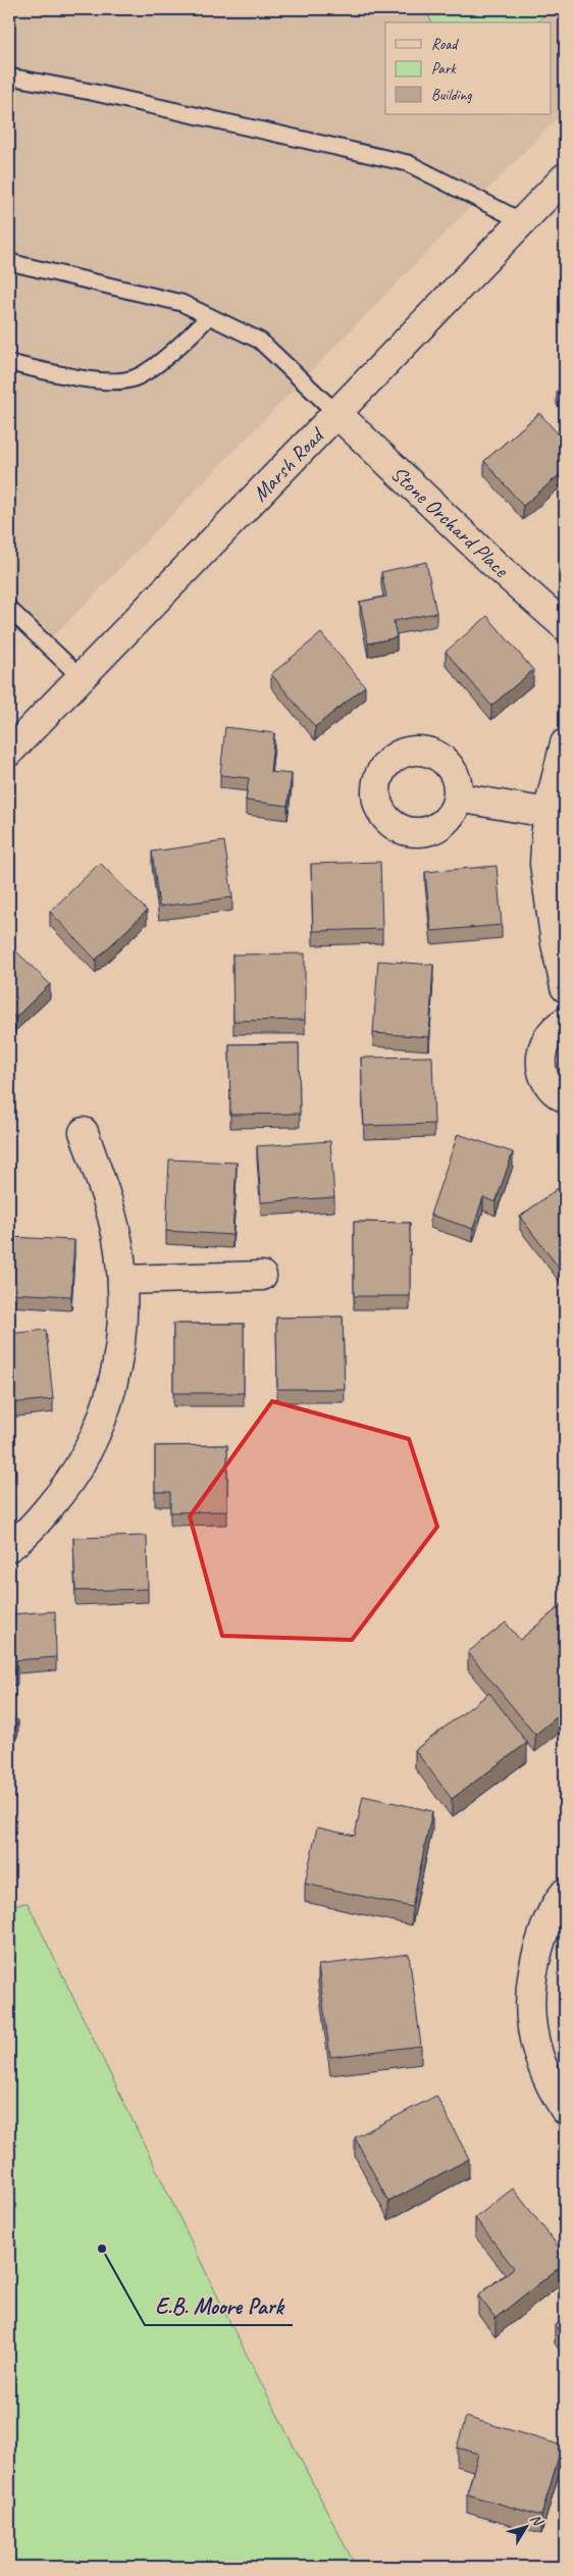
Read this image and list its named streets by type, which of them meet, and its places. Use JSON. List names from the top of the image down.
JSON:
{
  "streets": {
    "street": ["Marsh Road", "Stone Orchard Place"]
  },
  "crossings": [
    ["Marsh Road", "Stone Orchard Place"]
  ],
  "places": ["E.B. Moore Park"],
  "legend": ["Road", "Park", "Building"],
  "north": "top right"
}
